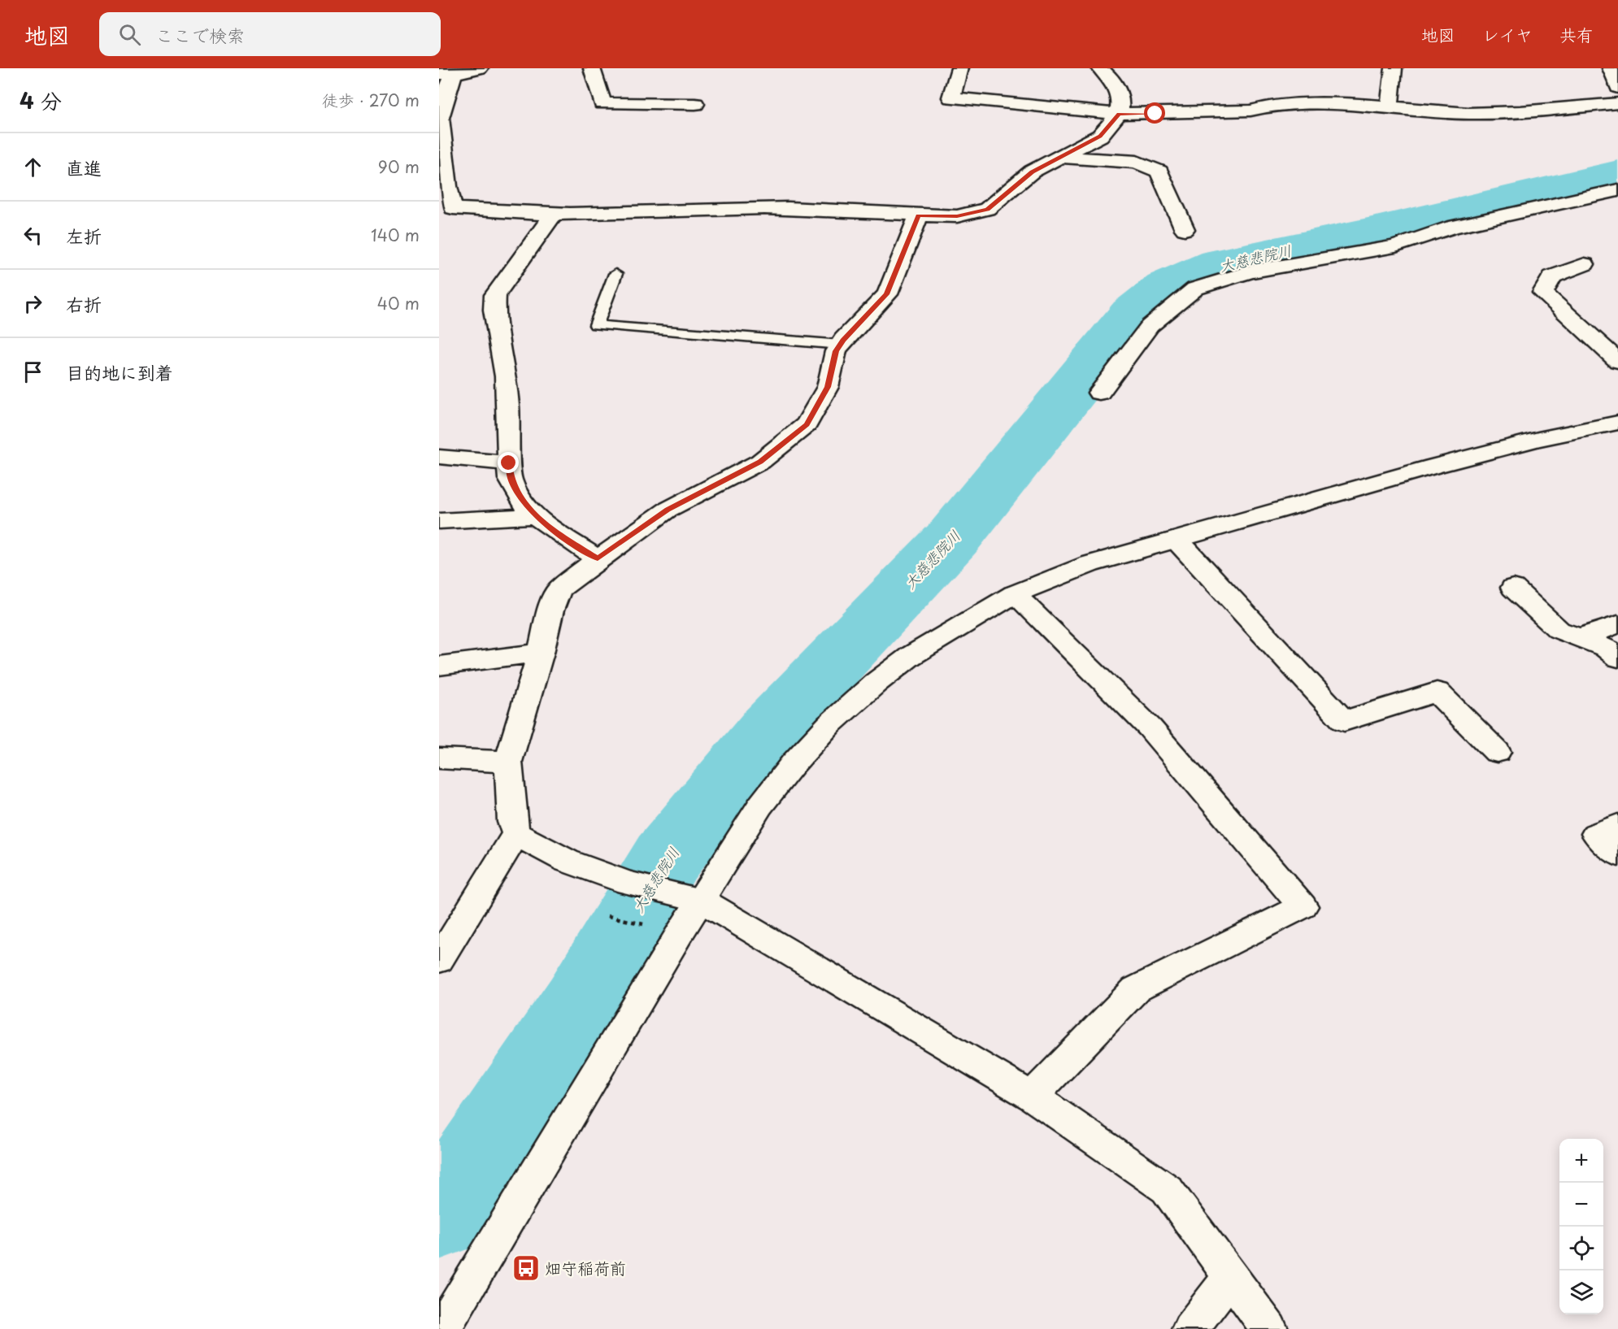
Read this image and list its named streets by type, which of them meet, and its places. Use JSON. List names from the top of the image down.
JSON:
{
  "water": ["大慈悲院川"],
  "places": {
    "bus stop": ["畑守稲荷前"]
  },
  "page": {
    "header": "地図",
    "search": "ここで検索",
    "nav": ["地図", "レイヤ", "共有"],
    "heading": ["4 分", "徒歩 · 270 m"],
    "list": [
      ["直進", "90 m"],
      ["左折", "140 m"],
      ["右折", "40 m"],
      "目的地に到着"
    ],
    "map_buttons": ["+", "−"]
  }
}
